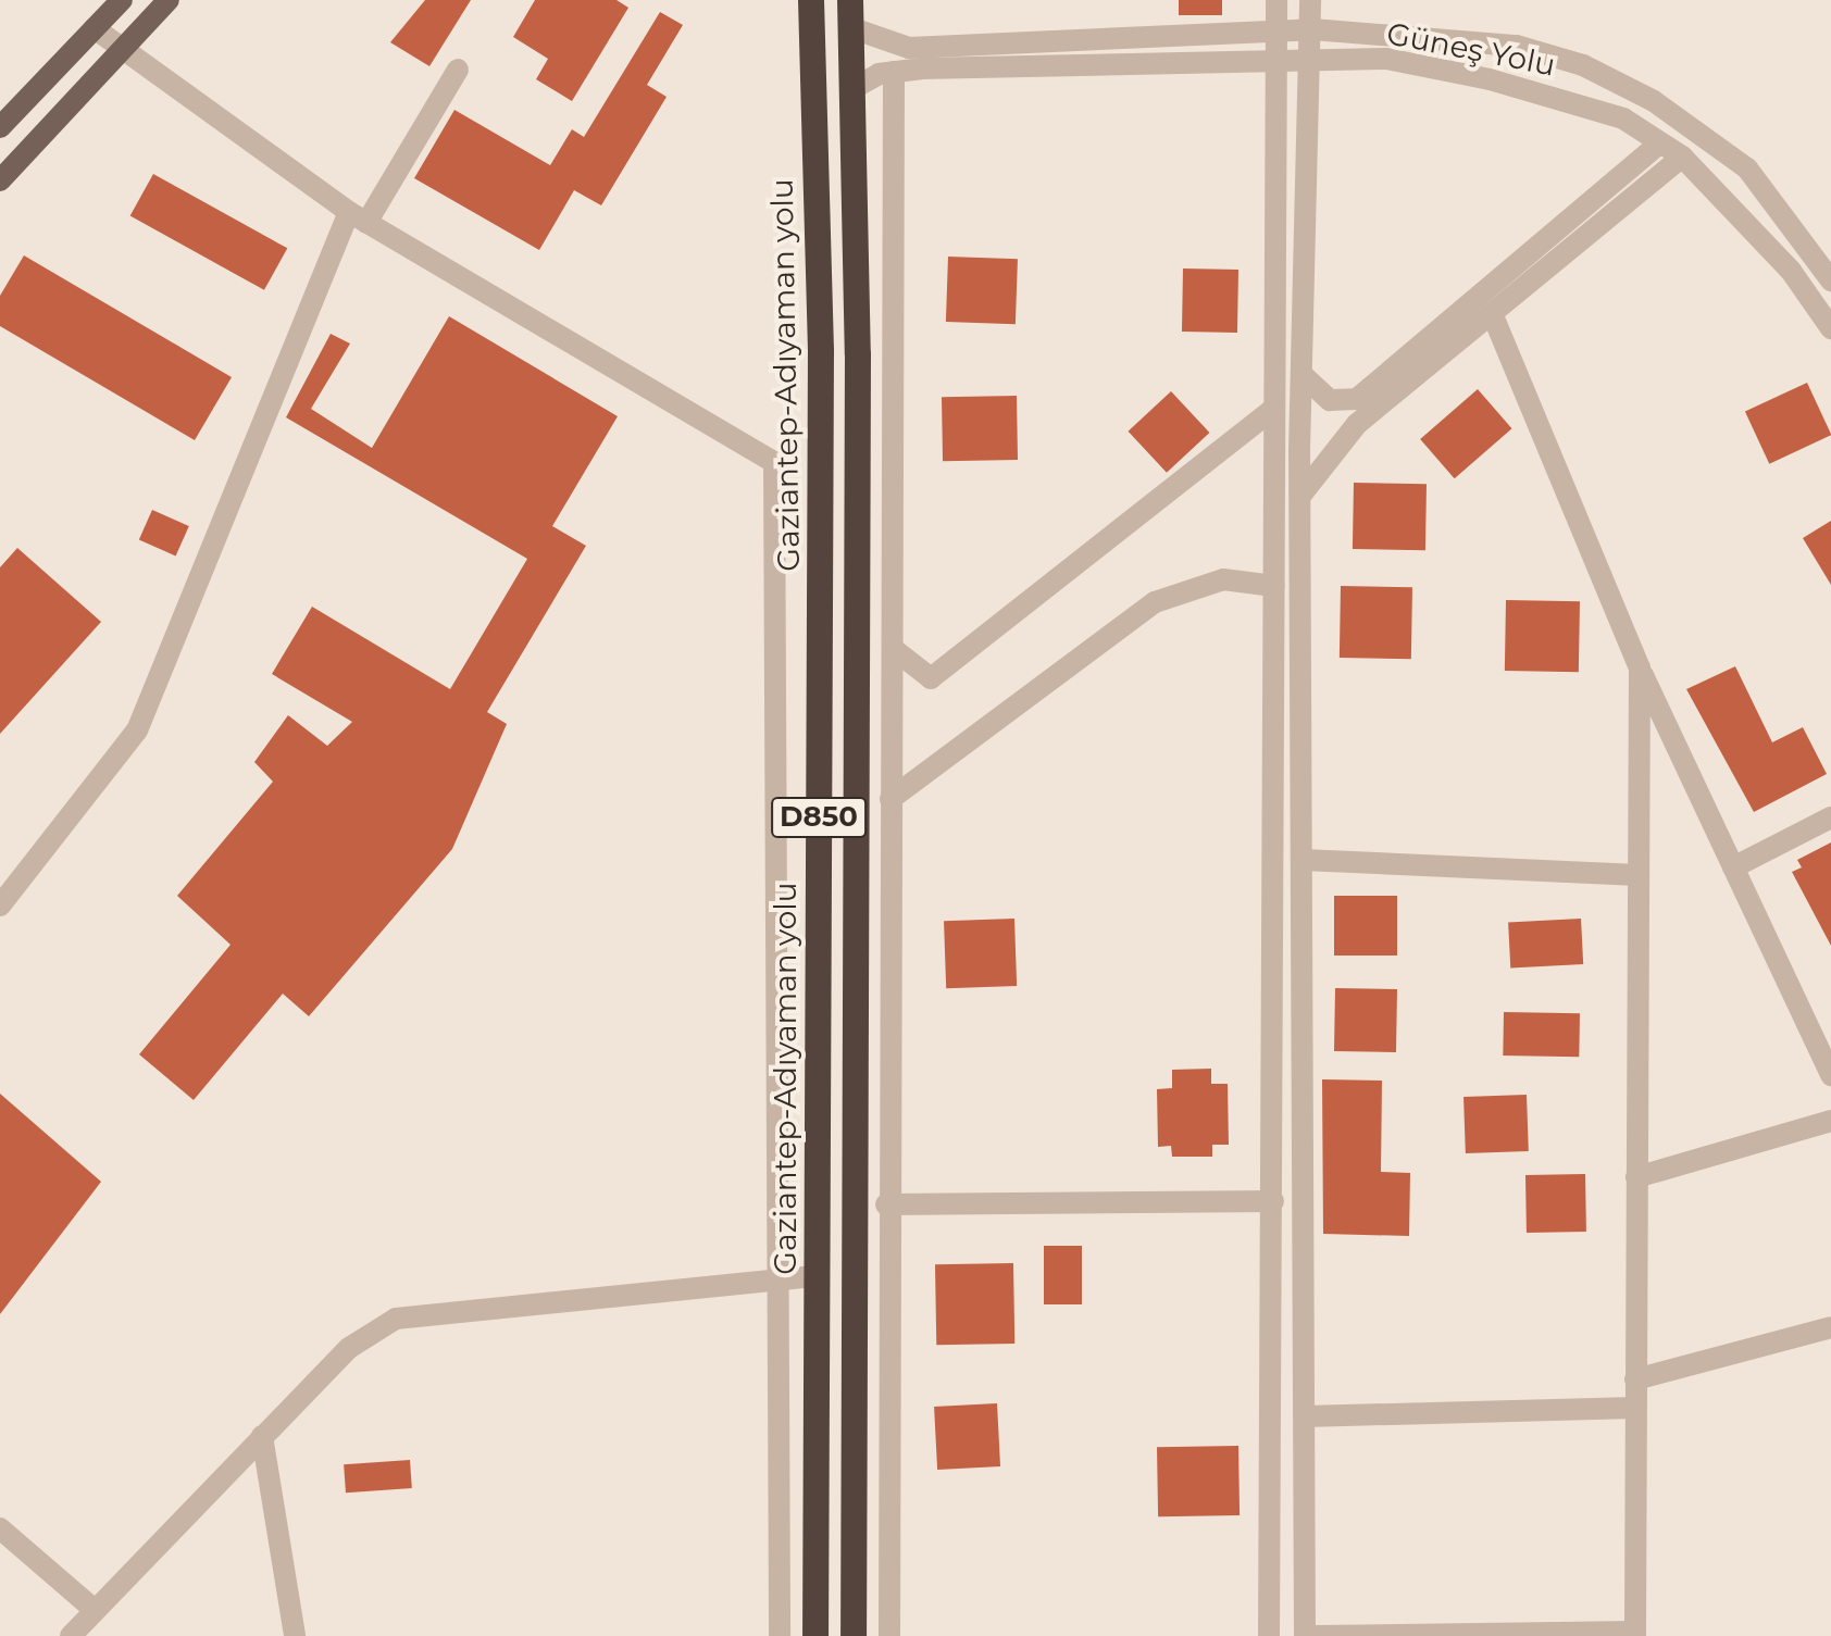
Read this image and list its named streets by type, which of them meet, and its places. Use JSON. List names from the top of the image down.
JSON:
{
  "streets": {
    "highway": ["Gaziantep-Adıyaman yolu", "D850"],
    "street": ["Güneş Yolu"]
  },
  "crossings": [
    ["Güneş Yolu", "D850"]
  ]
}
